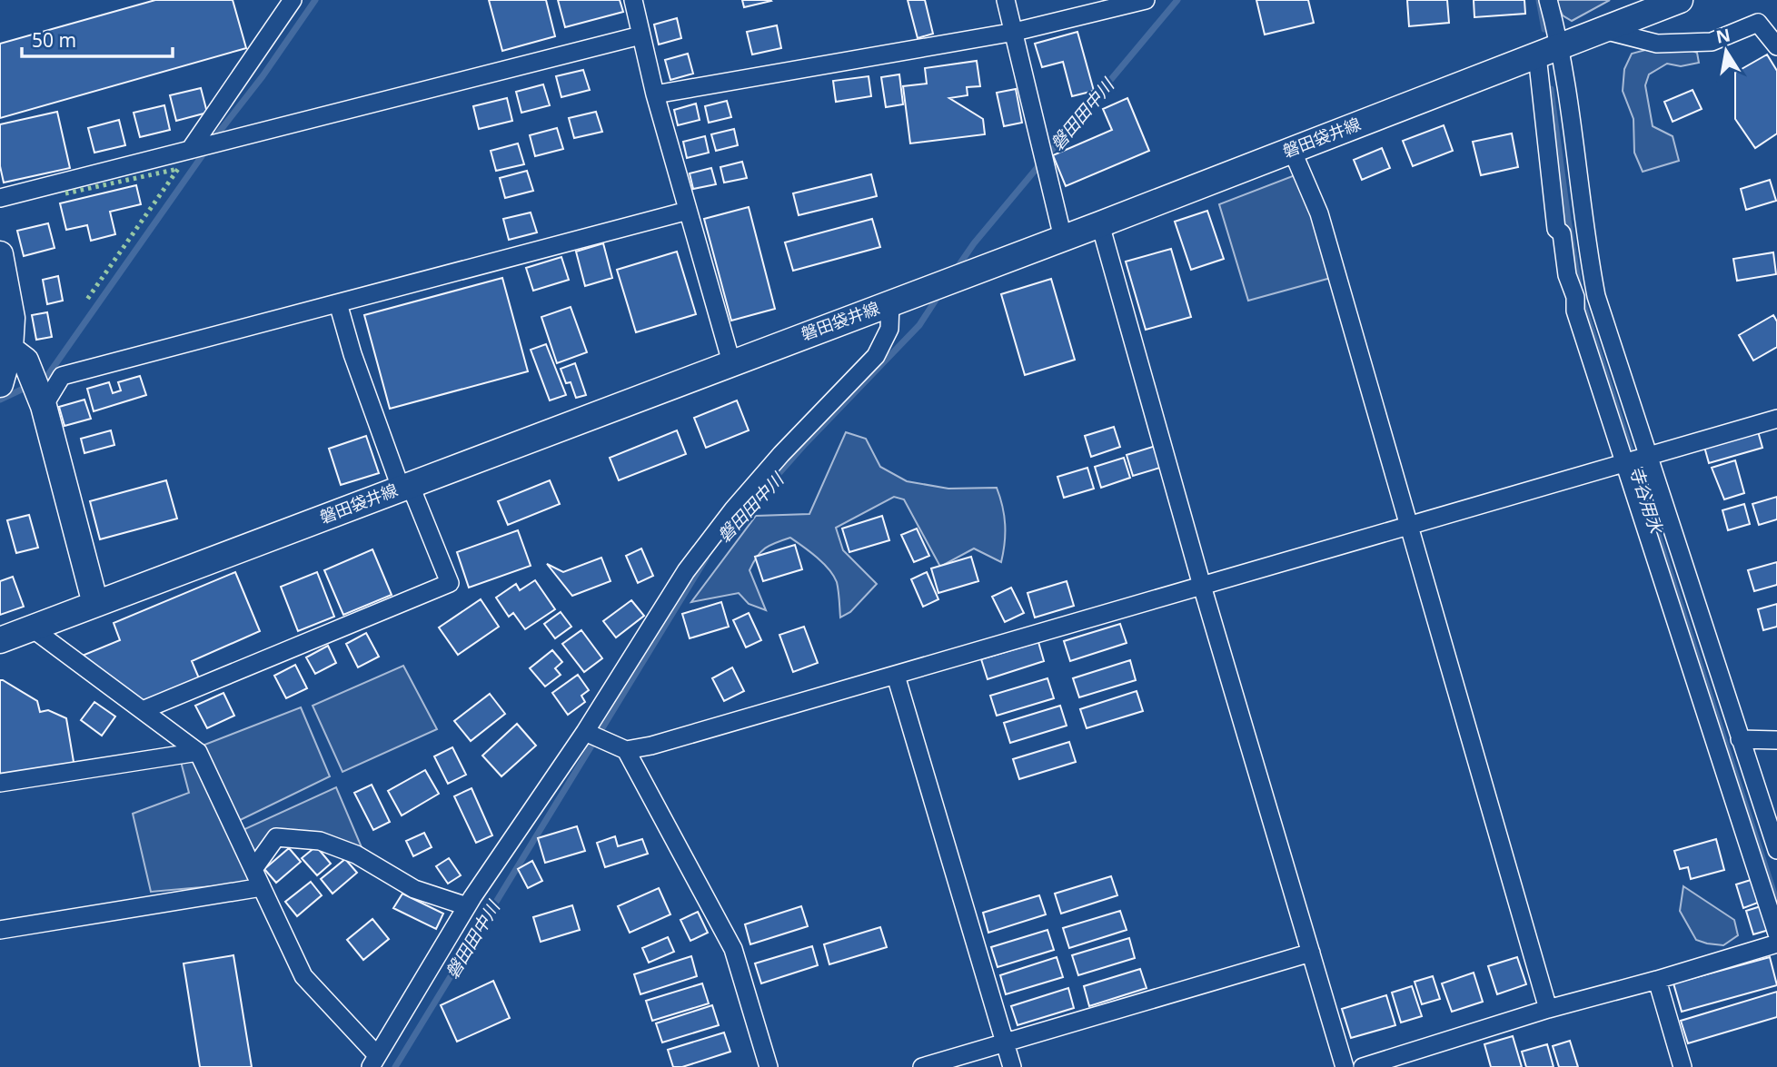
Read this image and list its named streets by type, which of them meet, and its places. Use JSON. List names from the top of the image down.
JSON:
{
  "streets": {
    "main road": ["磐田袋井線"]
  },
  "water": ["磐田田中川", "寺谷用水"],
  "scale_bar": "50 m",
  "north": "top"
}
